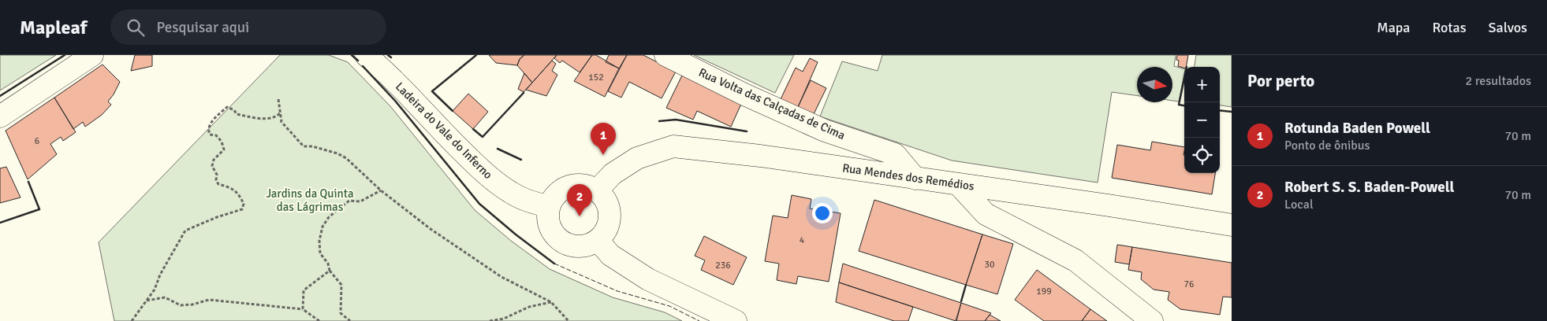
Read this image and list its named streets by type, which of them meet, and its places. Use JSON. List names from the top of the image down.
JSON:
{
  "streets": {
    "street": ["Rua Volta das Calçadas de Cima", "Ladeira do Vale do Inferno", "Rua Mendes dos Remédios"]
  },
  "crossings": [
    ["Rua Volta das Calçadas de Cima", "Rua Mendes dos Remédios"],
    ["Ladeira do Vale do Inferno", "Rua Mendes dos Remédios"]
  ],
  "parks": ["Jardins da Quinta das Lágrimas"],
  "house_numbers": [
    "152",
    "6",
    "4",
    "30",
    "236",
    "76",
    "199"
  ],
  "north": "right",
  "page": {
    "header": "Mapleaf",
    "search": "Pesquisar aqui",
    "nav": ["Mapa", "Rotas", "Salvos"],
    "heading": ["Por perto", "2 resultados"],
    "map_buttons": ["+", "−"],
    "list": [
      {
        "mark": "1",
        "name": "Rotunda Baden Powell",
        "note": "Ponto de ônibus",
        "value": "70 m"
      },
      {
        "mark": "2",
        "name": "Robert S. S. Baden-Powell",
        "note": "Local",
        "value": "70 m"
      }
    ],
    "pins": ["1", "2"]
  }
}
